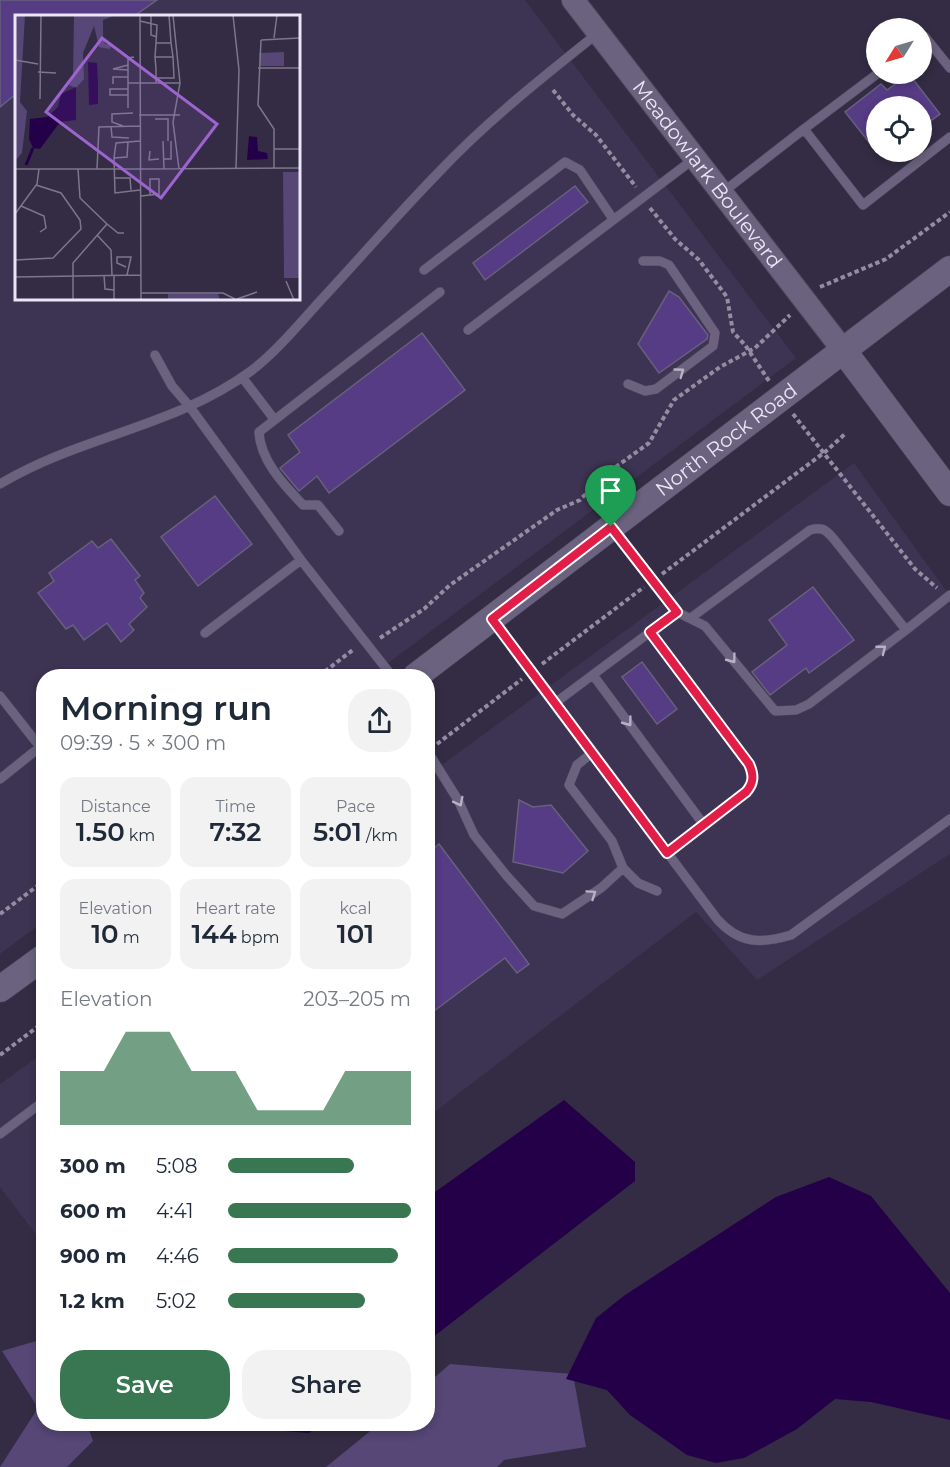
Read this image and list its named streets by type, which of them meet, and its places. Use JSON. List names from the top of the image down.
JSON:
{
  "streets": {
    "main road": ["North Rock Road"],
    "street": ["Meadowlark Boulevard"]
  },
  "crossings": [
    ["Meadowlark Boulevard", "North Rock Road"]
  ],
  "north": "bottom left",
  "page": {
    "heading": ["Morning run", "09:39 · 5 × 300 m"],
    "stats": [
      ["Distance", "1.50 km"],
      ["Time", "7:32"],
      ["Pace", "5:01 /km"],
      ["Elevation", "10 m"],
      ["Heart rate", "144 bpm"],
      ["kcal", "101"]
    ],
    "chart": ["Elevation", "203–205 m"],
    "list": [
      {
        "name": "300 m",
        "note": "5:08"
      },
      {
        "name": "600 m",
        "note": "4:41"
      },
      {
        "name": "900 m",
        "note": "4:46"
      },
      {
        "name": "1.2 km",
        "note": "5:02"
      }
    ],
    "buttons": ["Save", "Share"]
  }
}
